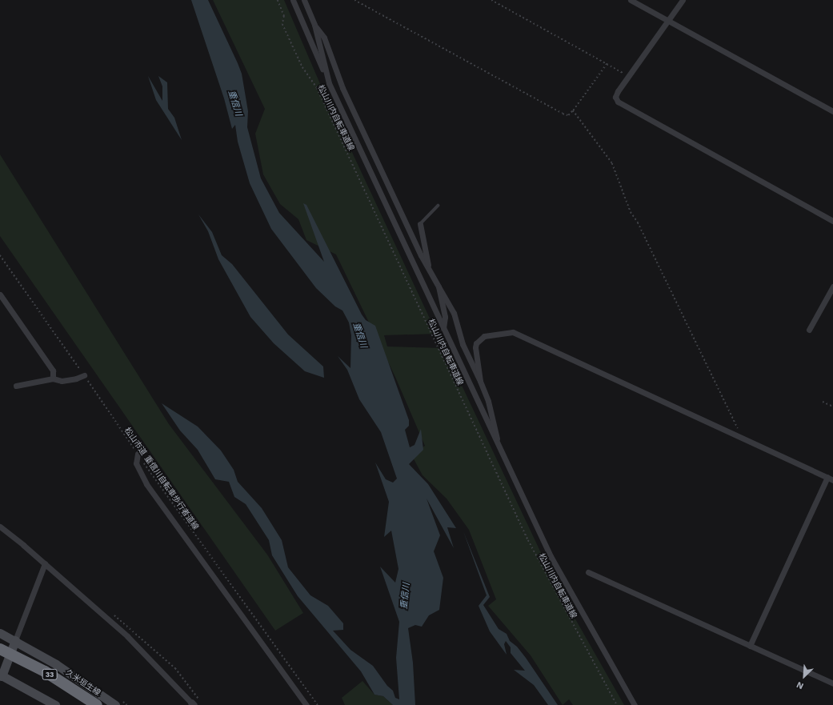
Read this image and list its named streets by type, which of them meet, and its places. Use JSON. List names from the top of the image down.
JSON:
{
  "streets": {
    "highway": ["33"],
    "main road": ["久米垣生線"],
    "path": ["松山川内自転車道線", "松山市道 重信川自転車歩行者道線"]
  },
  "water": ["重信川"],
  "north": "bottom left"
}
